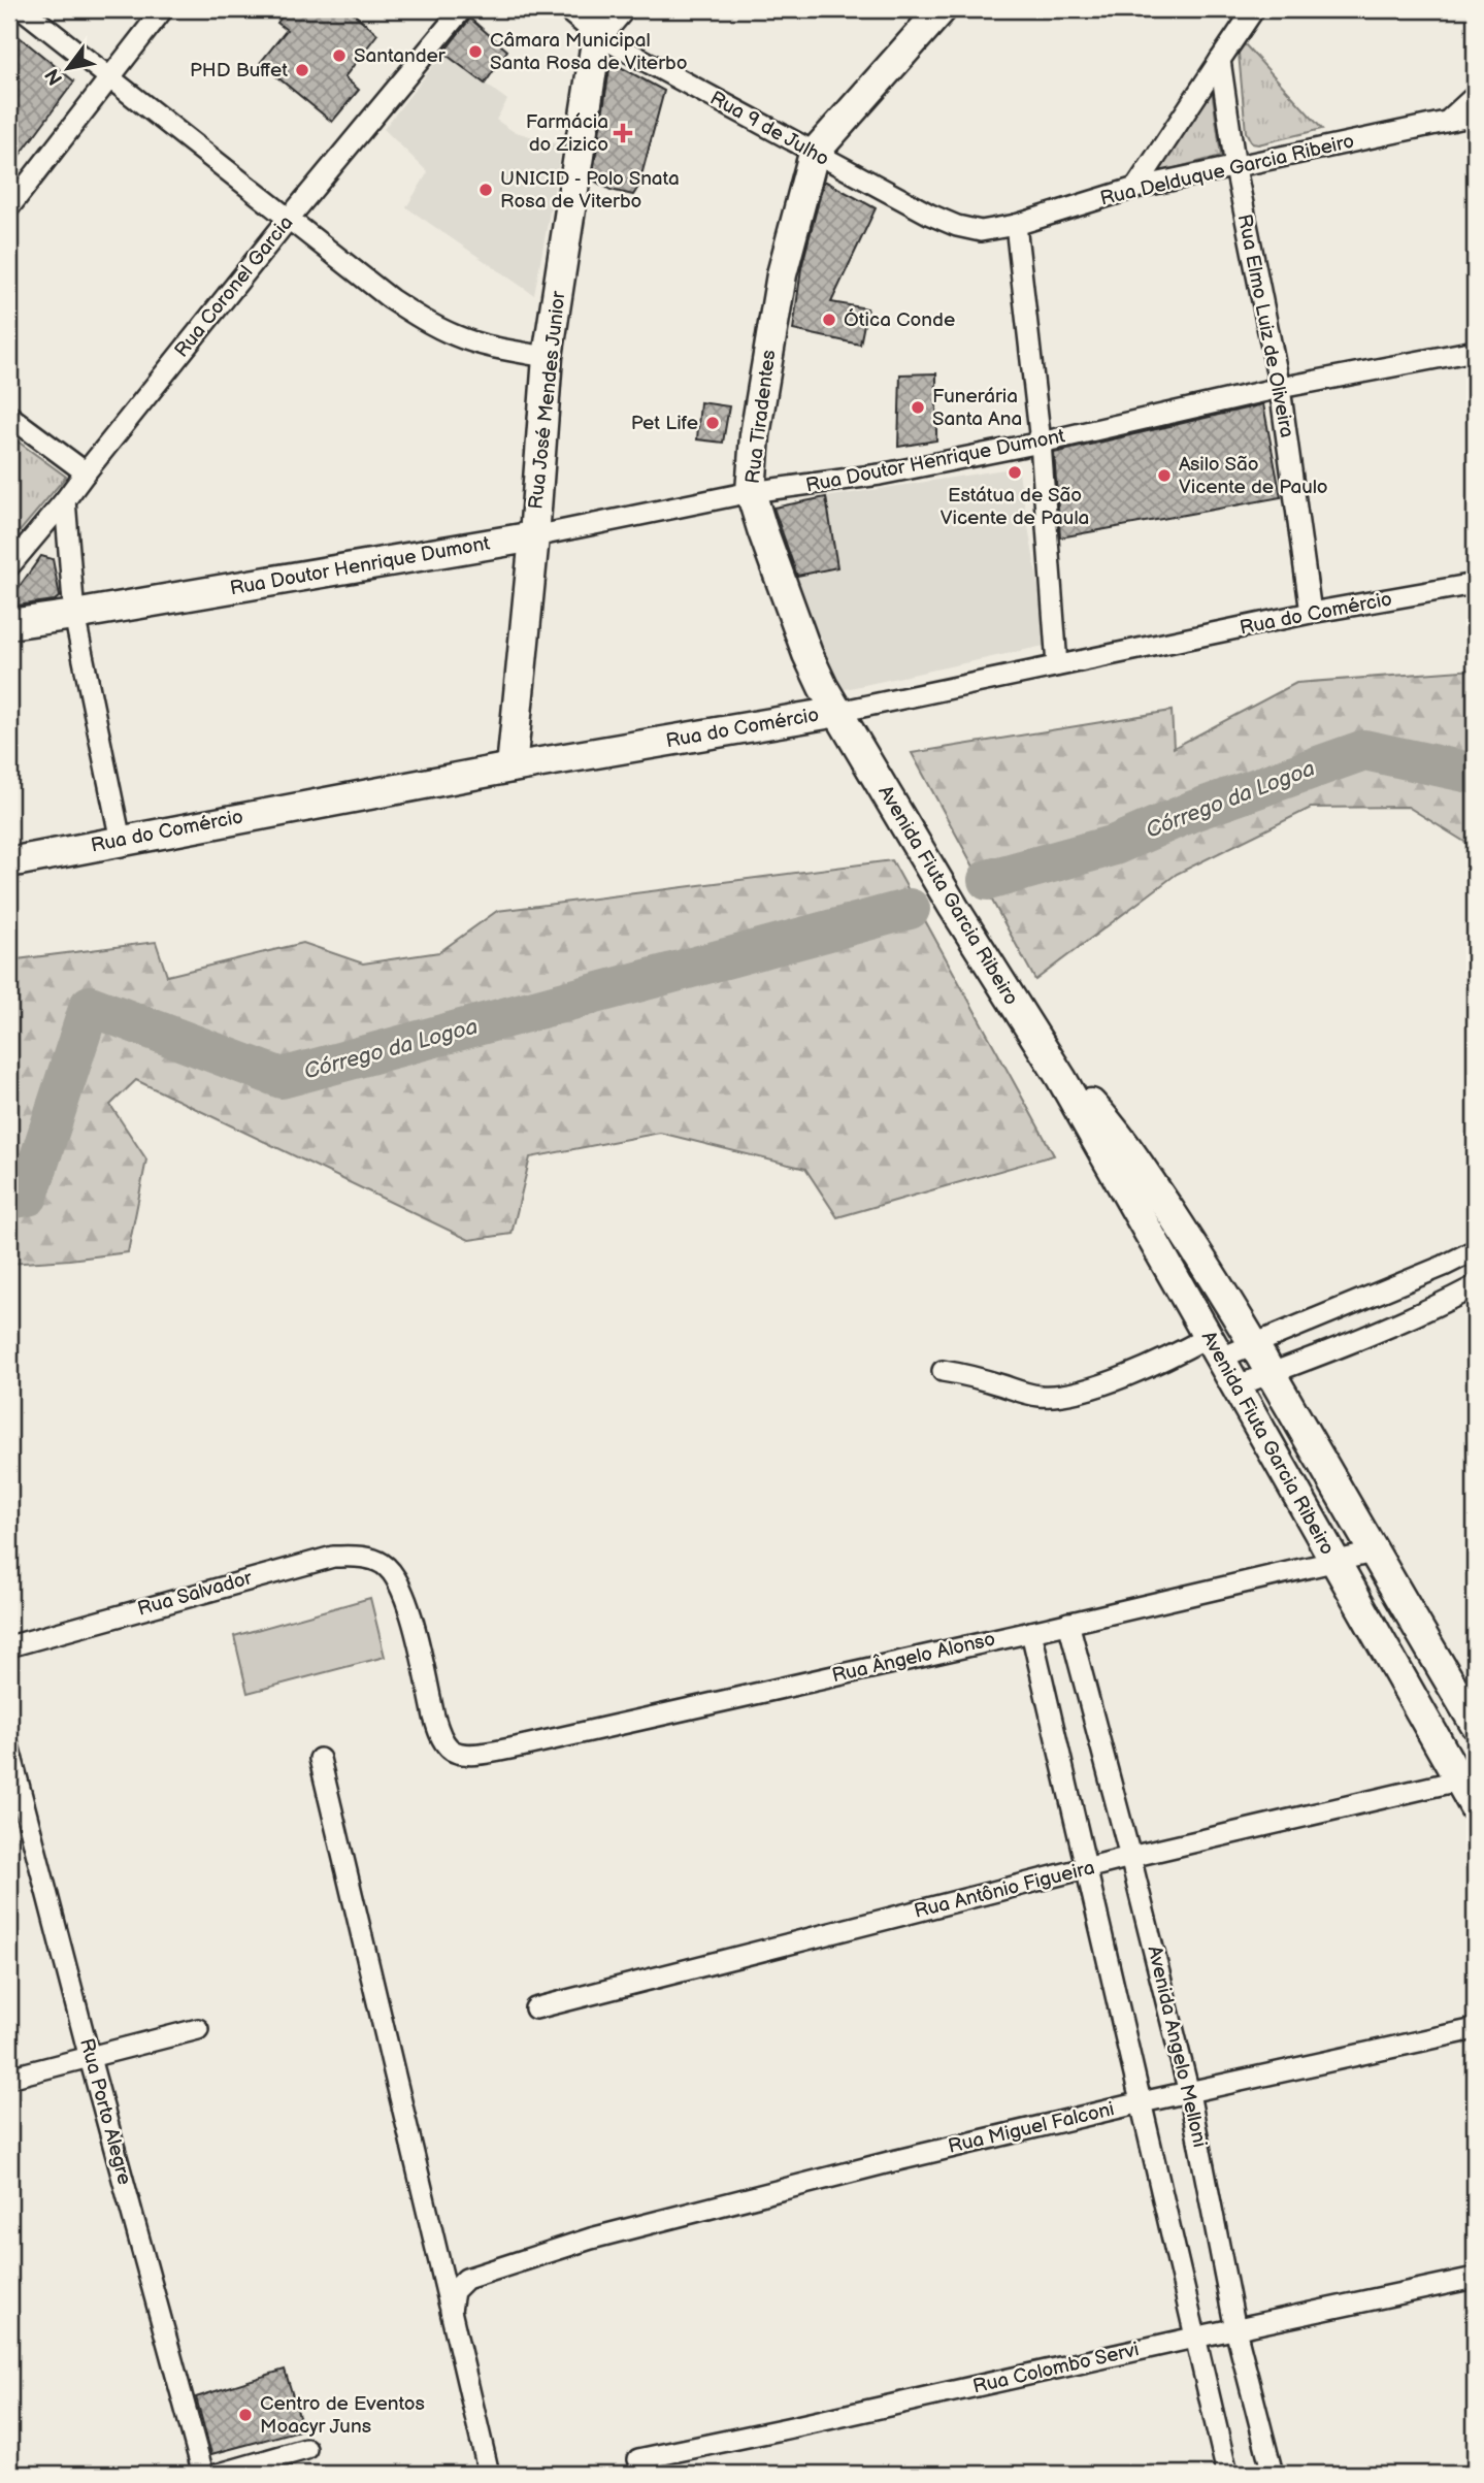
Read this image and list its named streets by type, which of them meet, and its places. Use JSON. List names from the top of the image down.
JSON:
{
  "streets": {
    "main road": [
      "Rua José Mendes Junior",
      "Rua Tiradentes",
      "Rua Doutor Henrique Dumont",
      "Rua do Comércio",
      "Avenida Fiuta Garcia Ribeiro"
    ],
    "street": [
      "Rua 9 de Julho",
      "Rua Delduque Garcia Ribeiro",
      "Rua Coronel Garcia",
      "Rua Elmo Luiz de Oliveira",
      "Rua Salvador",
      "Rua Ângelo Alonso",
      "Rua Antônio Figueira",
      "Avenida Angelo Melloni",
      "Rua Porto Alegre",
      "Rua Miguel Falconi",
      "Rua Colombo Servi"
    ]
  },
  "crossings": [
    ["Rua 9 de Julho", "Rua Delduque Garcia Ribeiro"],
    ["Rua 9 de Julho", "Rua José Mendes Junior"],
    ["Rua 9 de Julho", "Rua Tiradentes"],
    ["Rua Delduque Garcia Ribeiro", "Rua Elmo Luiz de Oliveira"],
    ["Rua Elmo Luiz de Oliveira", "Rua Doutor Henrique Dumont"],
    ["Rua Elmo Luiz de Oliveira", "Rua do Comércio"],
    ["Rua José Mendes Junior", "Rua Doutor Henrique Dumont"],
    ["Rua José Mendes Junior", "Rua do Comércio"],
    ["Rua Tiradentes", "Rua Doutor Henrique Dumont"],
    ["Rua Tiradentes", "Rua do Comércio"],
    ["Rua Tiradentes", "Avenida Fiuta Garcia Ribeiro"],
    ["Rua do Comércio", "Avenida Fiuta Garcia Ribeiro"],
    ["Avenida Fiuta Garcia Ribeiro", "Rua Ângelo Alonso"],
    ["Avenida Fiuta Garcia Ribeiro", "Rua Antônio Figueira"],
    ["Rua Salvador", "Rua Ângelo Alonso"],
    ["Rua Ângelo Alonso", "Avenida Angelo Melloni"],
    ["Rua Antônio Figueira", "Avenida Angelo Melloni"],
    ["Avenida Angelo Melloni", "Rua Miguel Falconi"],
    ["Avenida Angelo Melloni", "Rua Colombo Servi"]
  ],
  "water": ["Córrego da Logoa"],
  "places": {
    "other": [
      "Câmara Municipal Santa Rosa de Viterbo",
      "Santander",
      "PHD Buffet",
      "UNICID - Polo Snata Rosa de Viterbo",
      "Ótica Conde",
      "Funerária Santa Ana",
      "Pet Life",
      "Estátua de São Vicente de Paula",
      "Asilo São Vicente de Paulo",
      "Centro de Eventos Moacyr Juns"
    ],
    "health": ["Farmácia do Zizico"]
  },
  "north": "bottom left"
}
